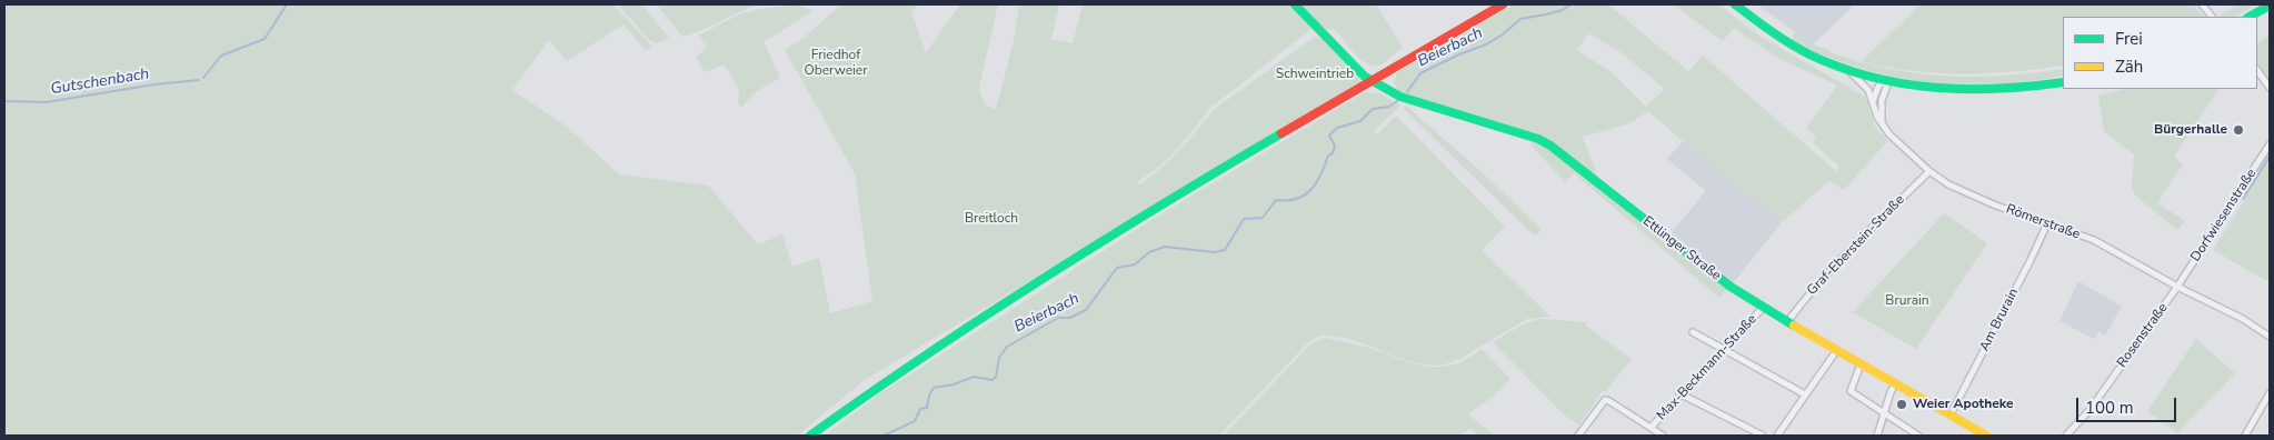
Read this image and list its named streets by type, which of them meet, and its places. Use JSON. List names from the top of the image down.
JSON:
{
  "streets": {
    "street": [
      "Dorfwiesenstraße",
      "Römerstraße",
      "Graf-Eberstein-Straße",
      "Ettlinger Straße",
      "Am Brurain",
      "Rosenstraße",
      "Max-Beckmann-Straße"
    ]
  },
  "crossings": [
    ["Dorfwiesenstraße", "Römerstraße"],
    ["Dorfwiesenstraße", "Rosenstraße"],
    ["Römerstraße", "Graf-Eberstein-Straße"],
    ["Römerstraße", "Am Brurain"],
    ["Römerstraße", "Rosenstraße"],
    ["Graf-Eberstein-Straße", "Ettlinger Straße"],
    ["Ettlinger Straße", "Am Brurain"],
    ["Ettlinger Straße", "Max-Beckmann-Straße"]
  ],
  "water": ["Beierbach", "Gutschenbach"],
  "parks": [
    "Friedhof Oberweier",
    "Schweintrieb",
    "Breitloch",
    "Brurain"
  ],
  "places": ["Bürgerhalle", "Weier Apotheke"],
  "legend": ["Frei", "Zäh"],
  "scale_bar": "100 m"
}
